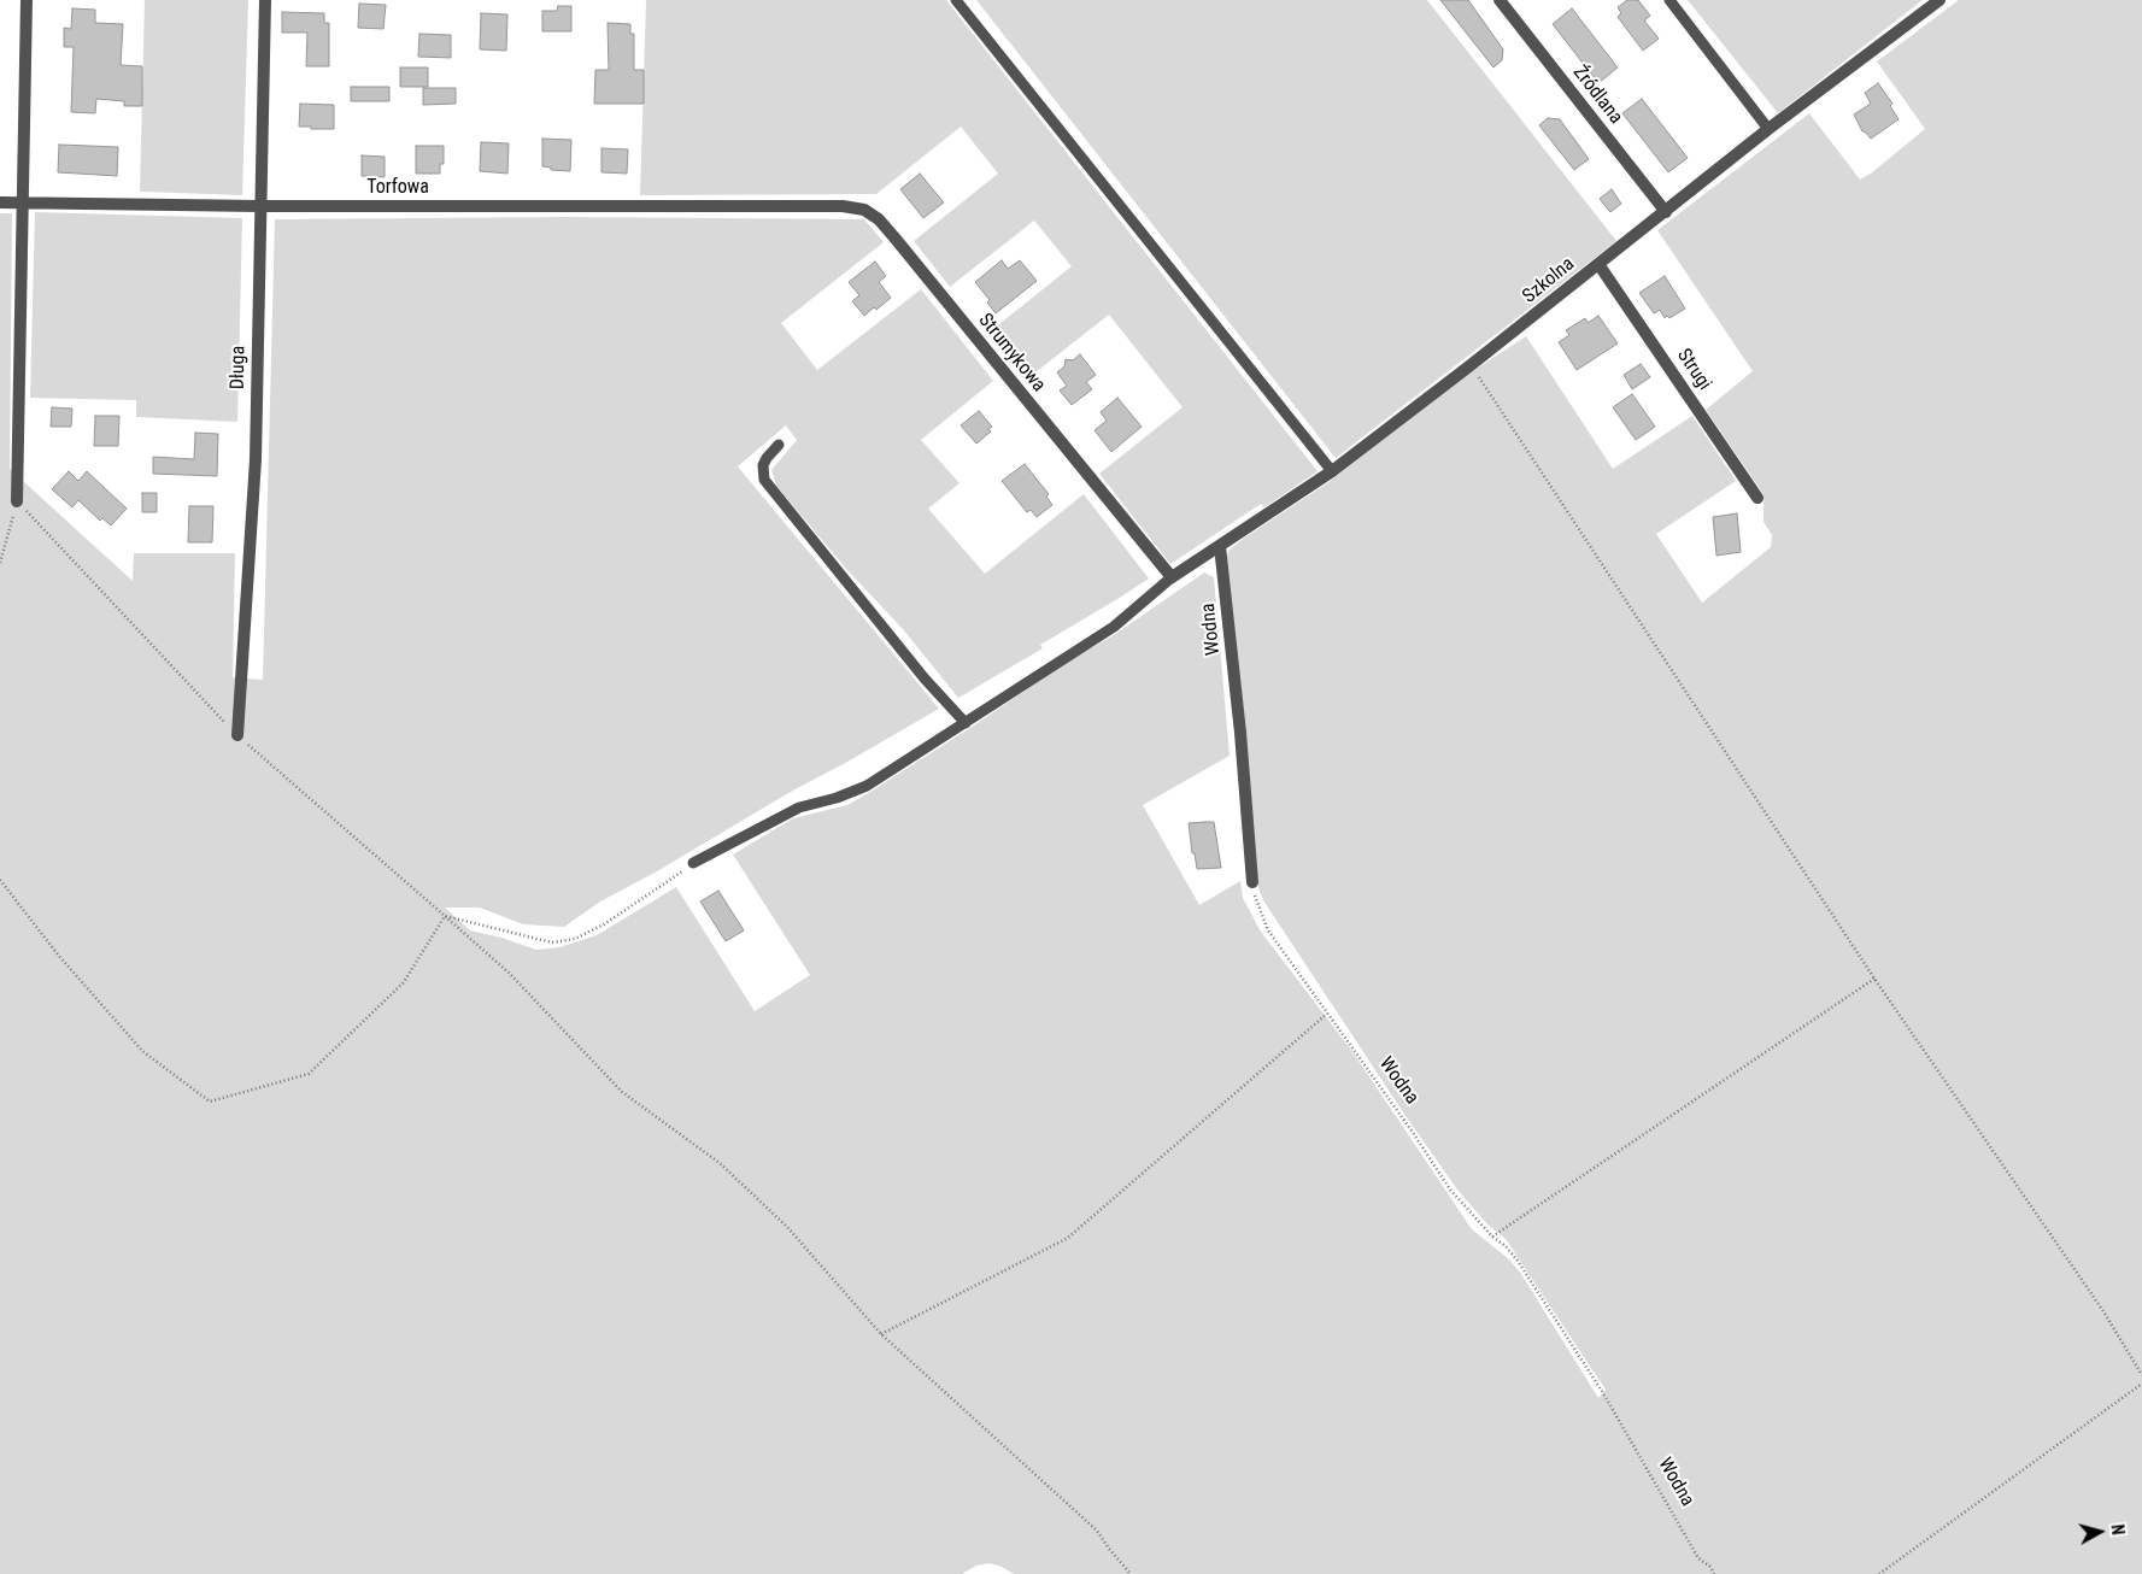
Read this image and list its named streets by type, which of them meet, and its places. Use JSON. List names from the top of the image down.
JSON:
{
  "streets": {
    "street": [
      "Źródlana",
      "Torfowa",
      "Szkolna",
      "Strumykowa",
      "Długa",
      "Strugi",
      "Wodna"
    ]
  },
  "crossings": [
    ["Źródlana", "Szkolna"],
    ["Torfowa", "Strumykowa"],
    ["Torfowa", "Długa"],
    ["Szkolna", "Strumykowa"],
    ["Szkolna", "Strugi"],
    ["Szkolna", "Wodna"]
  ],
  "north": "right"
}
